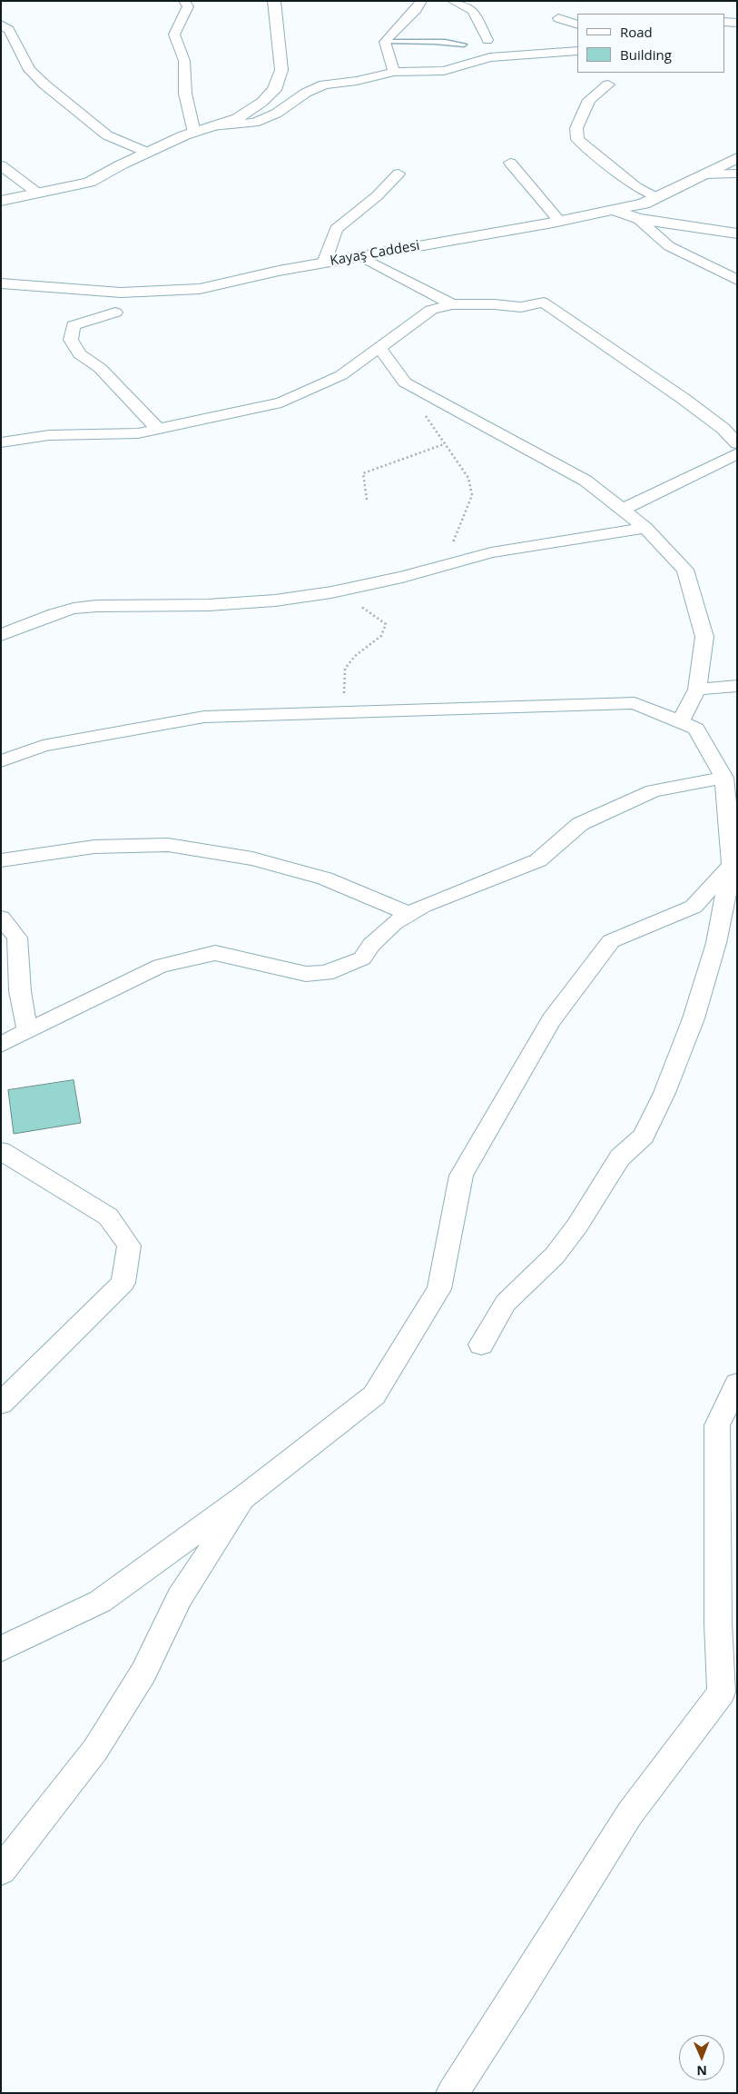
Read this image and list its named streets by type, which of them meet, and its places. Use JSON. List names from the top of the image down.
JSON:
{
  "streets": {
    "street": ["Kayaş Caddesi"]
  },
  "legend": ["Road", "Building"],
  "north": "bottom"
}
